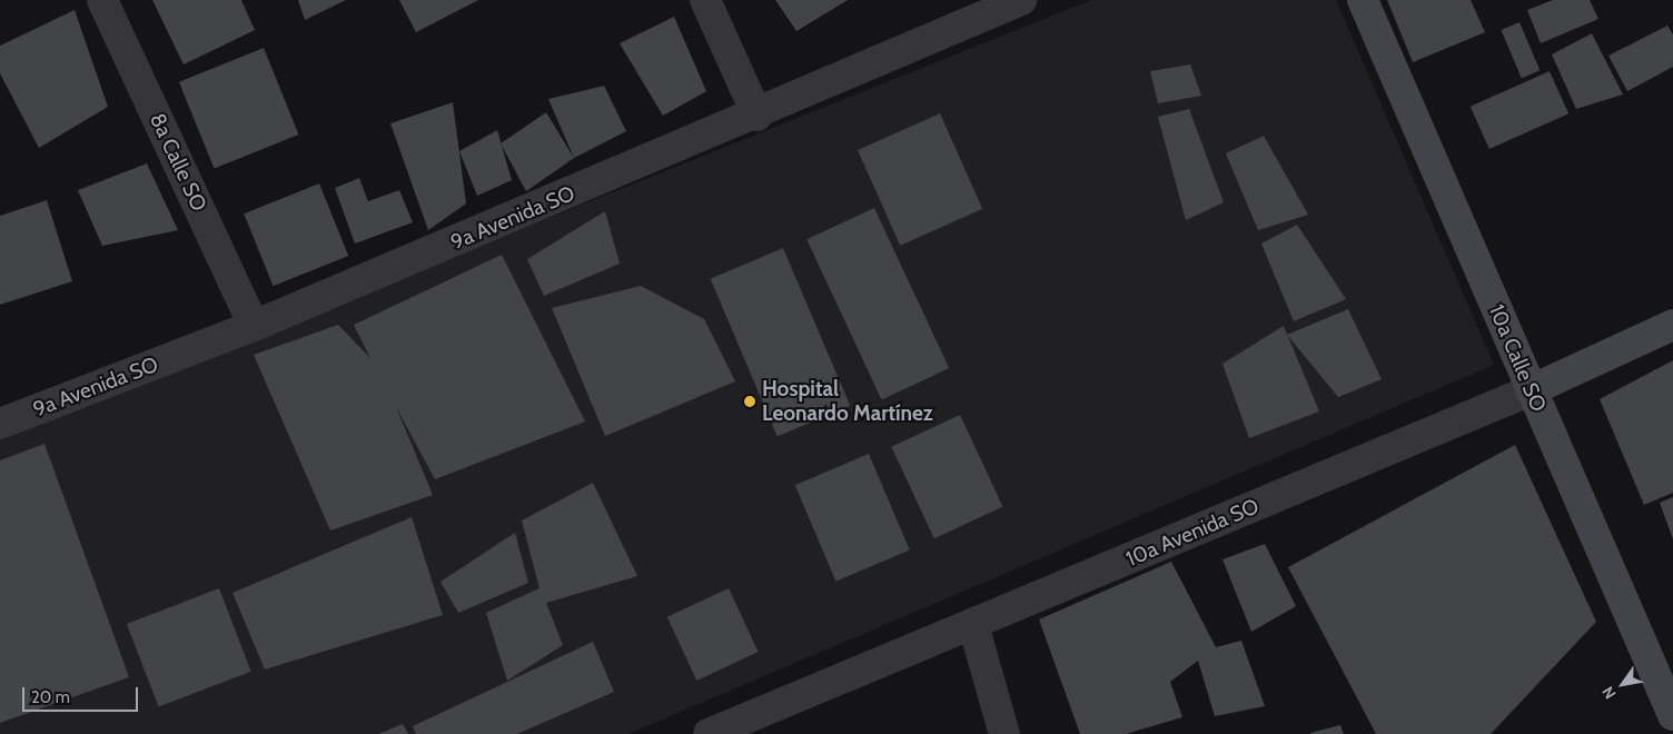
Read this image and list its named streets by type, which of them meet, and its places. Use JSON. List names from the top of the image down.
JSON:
{
  "streets": {
    "street": [
      "8a Calle SO",
      "9a Avenida SO",
      "10a Calle SO",
      "10a Avenida SO"
    ]
  },
  "crossings": [
    ["8a Calle SO", "9a Avenida SO"],
    ["10a Calle SO", "10a Avenida SO"]
  ],
  "places": ["Hospital Leonardo Martínez"],
  "scale_bar": "20 m",
  "north": "bottom left"
}
